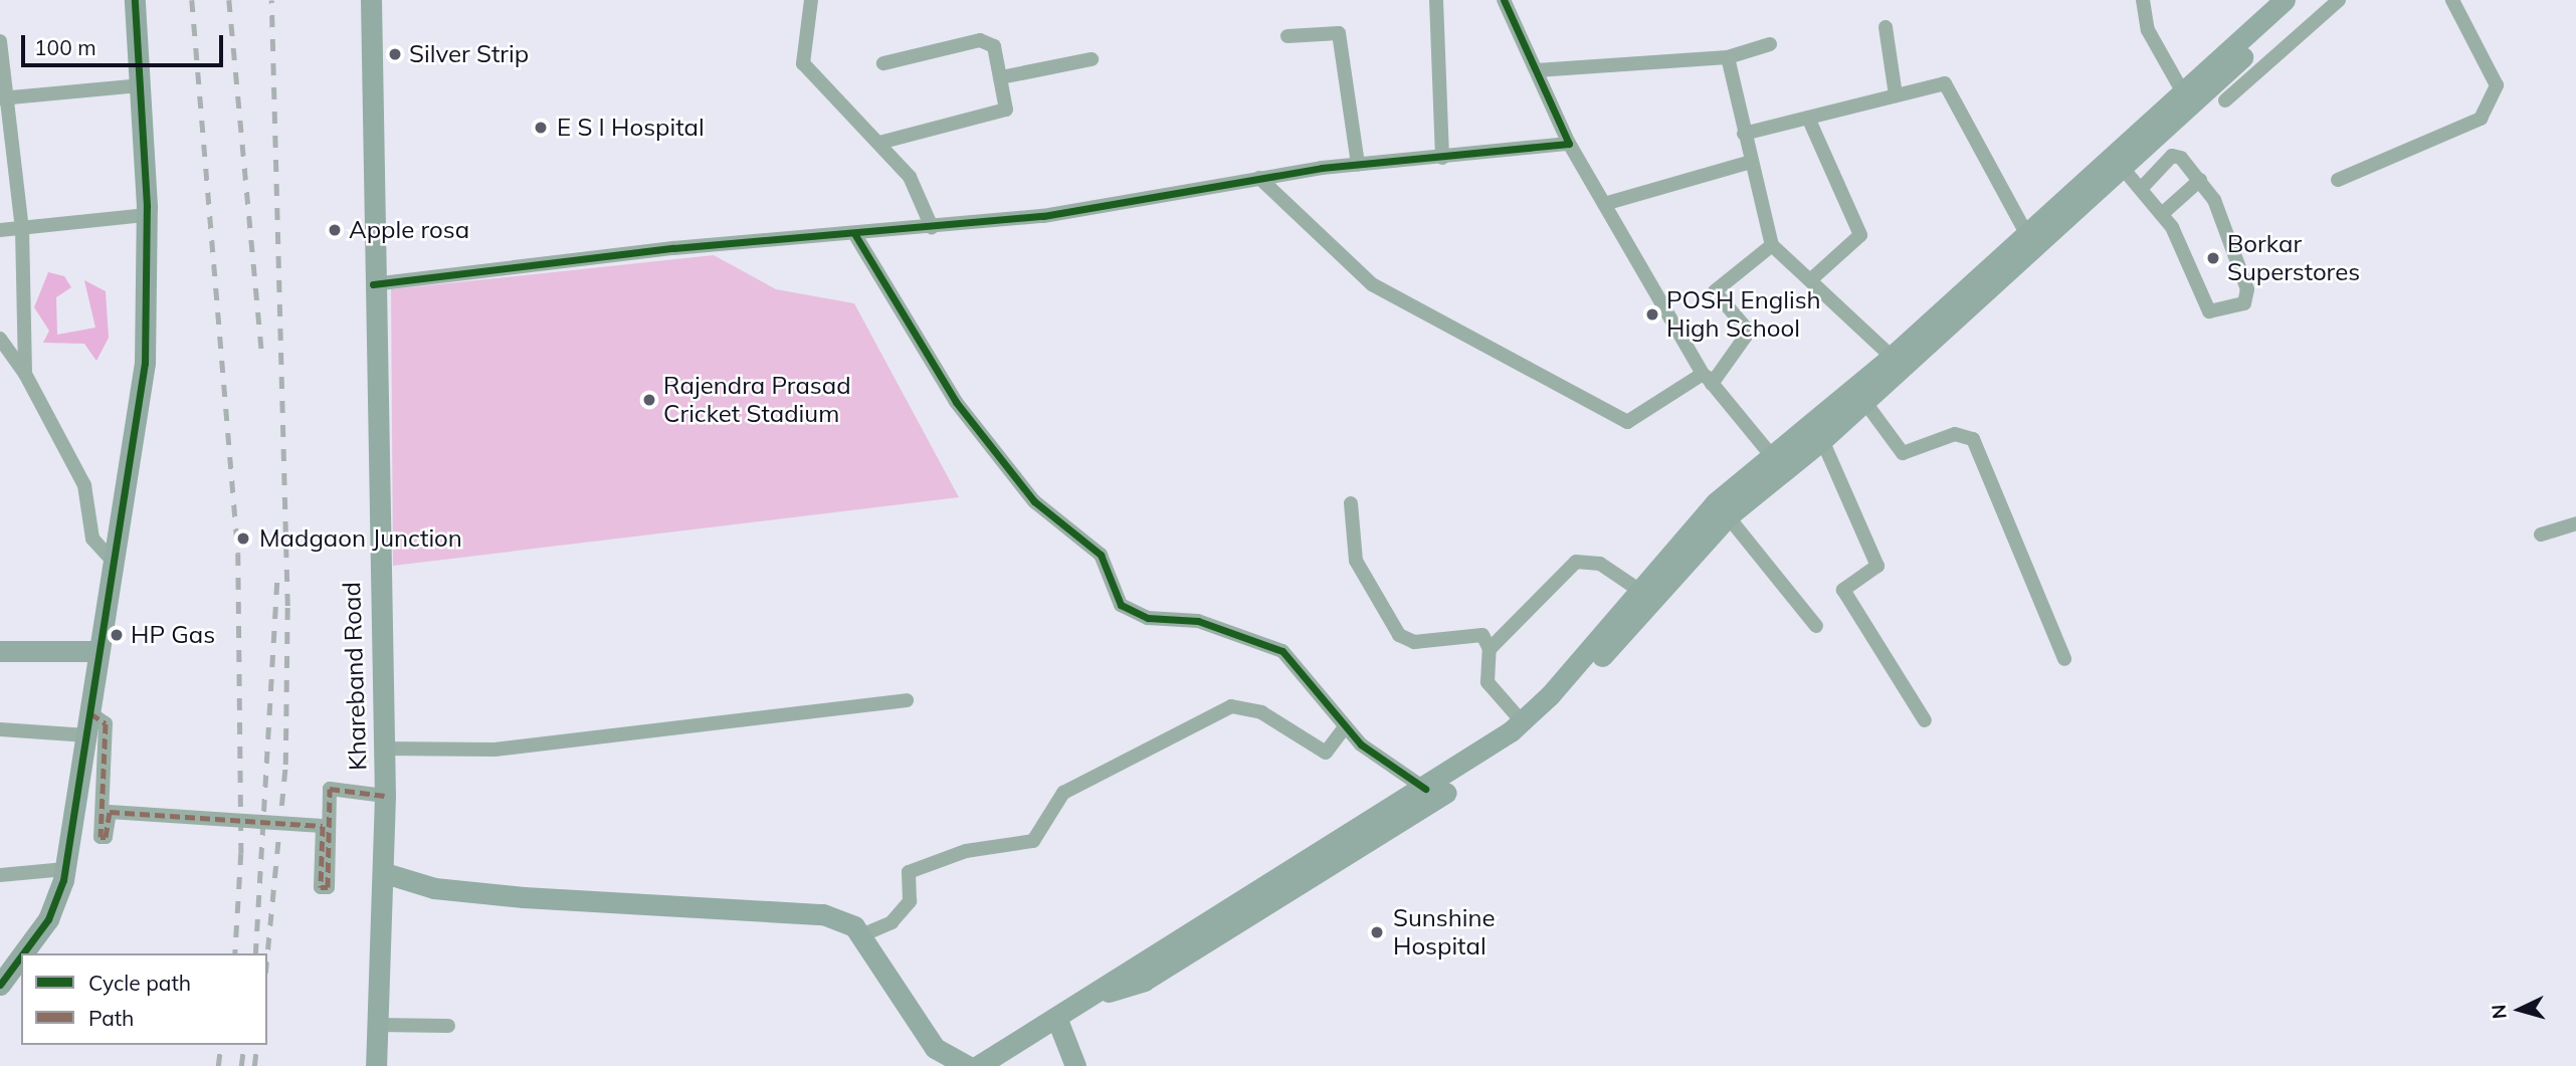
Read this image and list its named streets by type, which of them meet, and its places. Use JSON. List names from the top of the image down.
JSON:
{
  "streets": {
    "main road": ["Khareband Road"]
  },
  "places": [
    "Silver Strip",
    "E S I Hospital",
    "Apple rosa",
    "Borkar Superstores",
    "POSH English High School",
    "Rajendra Prasad Cricket Stadium",
    "Madgaon Junction",
    "HP Gas",
    "Sunshine Hospital"
  ],
  "legend": ["Cycle path", "Path"],
  "scale_bar": "100 m",
  "north": "left"
}
